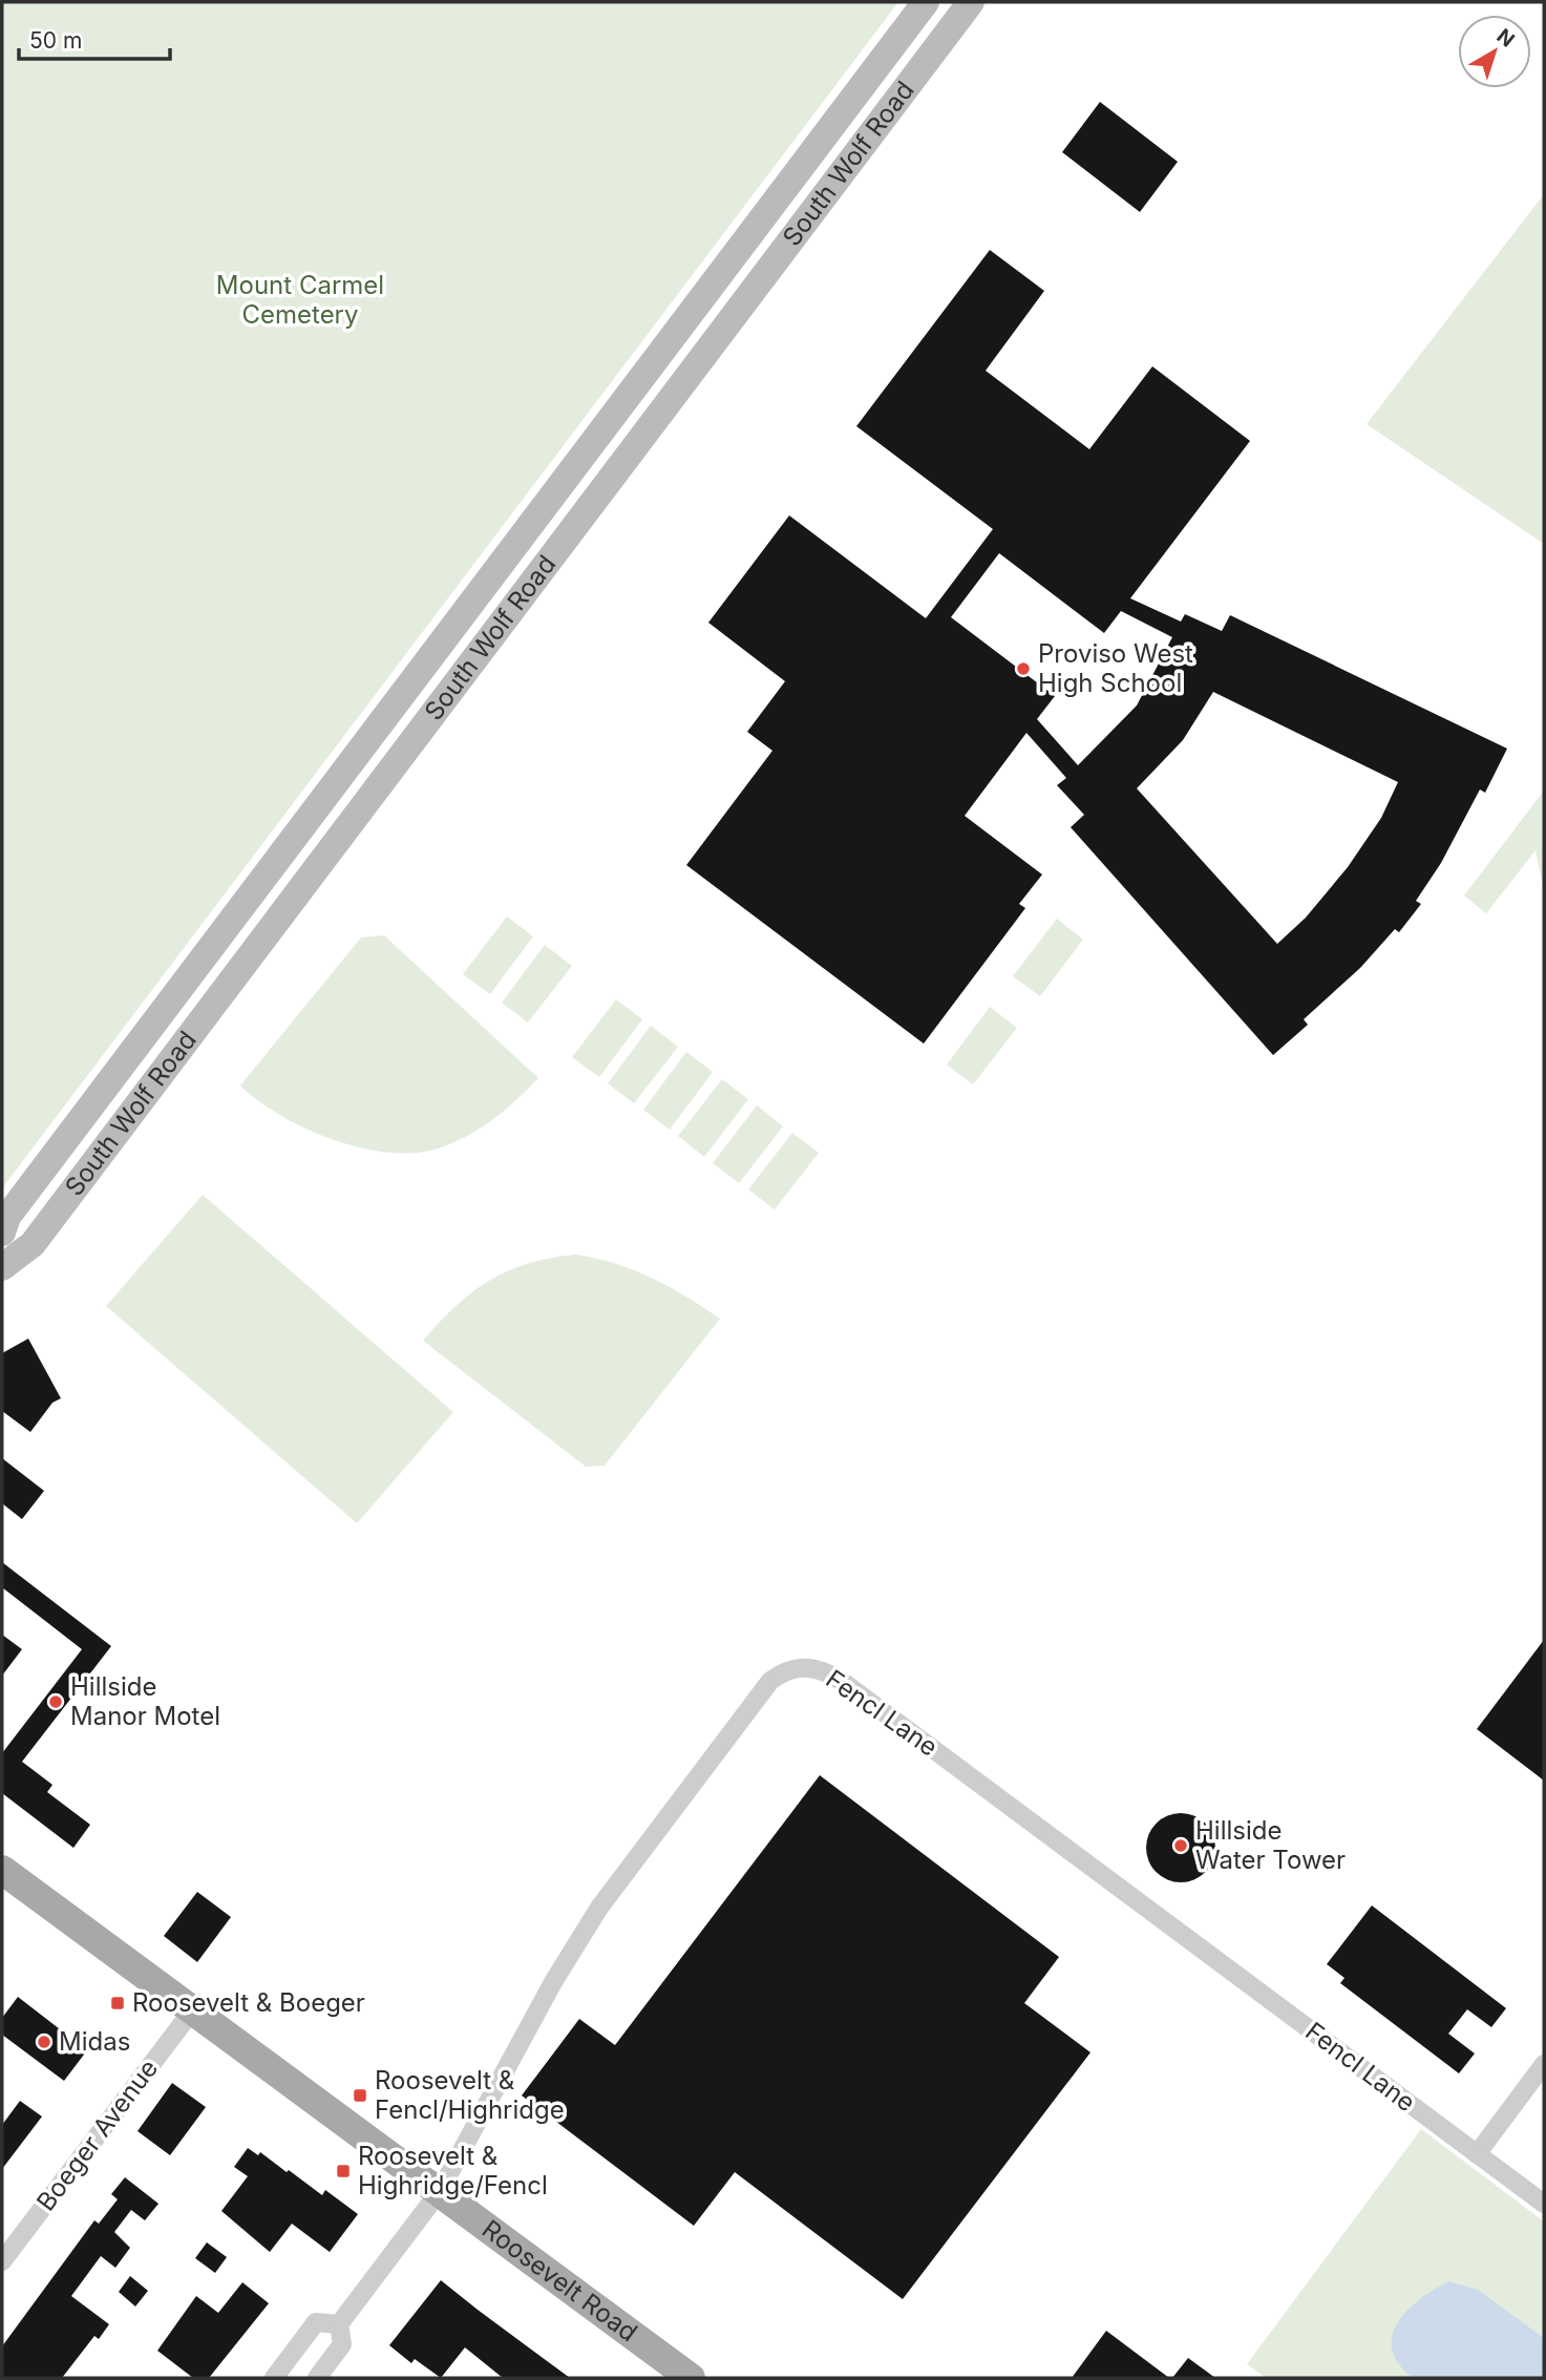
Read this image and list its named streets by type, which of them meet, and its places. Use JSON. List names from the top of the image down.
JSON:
{
  "streets": {
    "main road": ["South Wolf Road", "Roosevelt Road"],
    "street": ["Fencl Lane", "Boeger Avenue"]
  },
  "crossings": [
    ["Fencl Lane", "Roosevelt Road"],
    ["Boeger Avenue", "Roosevelt Road"]
  ],
  "parks": ["Mount Carmel Cemetery"],
  "places": {
    "other": [
      "Proviso West High School",
      "Hillside Manor Motel",
      "Hillside Water Tower",
      "Midas"
    ],
    "transit": ["Roosevelt & Boeger", "Roosevelt & Fencl/Highridge", "Roosevelt & Highridge/Fencl"]
  },
  "scale_bar": "50 m",
  "north": "top right"
}
